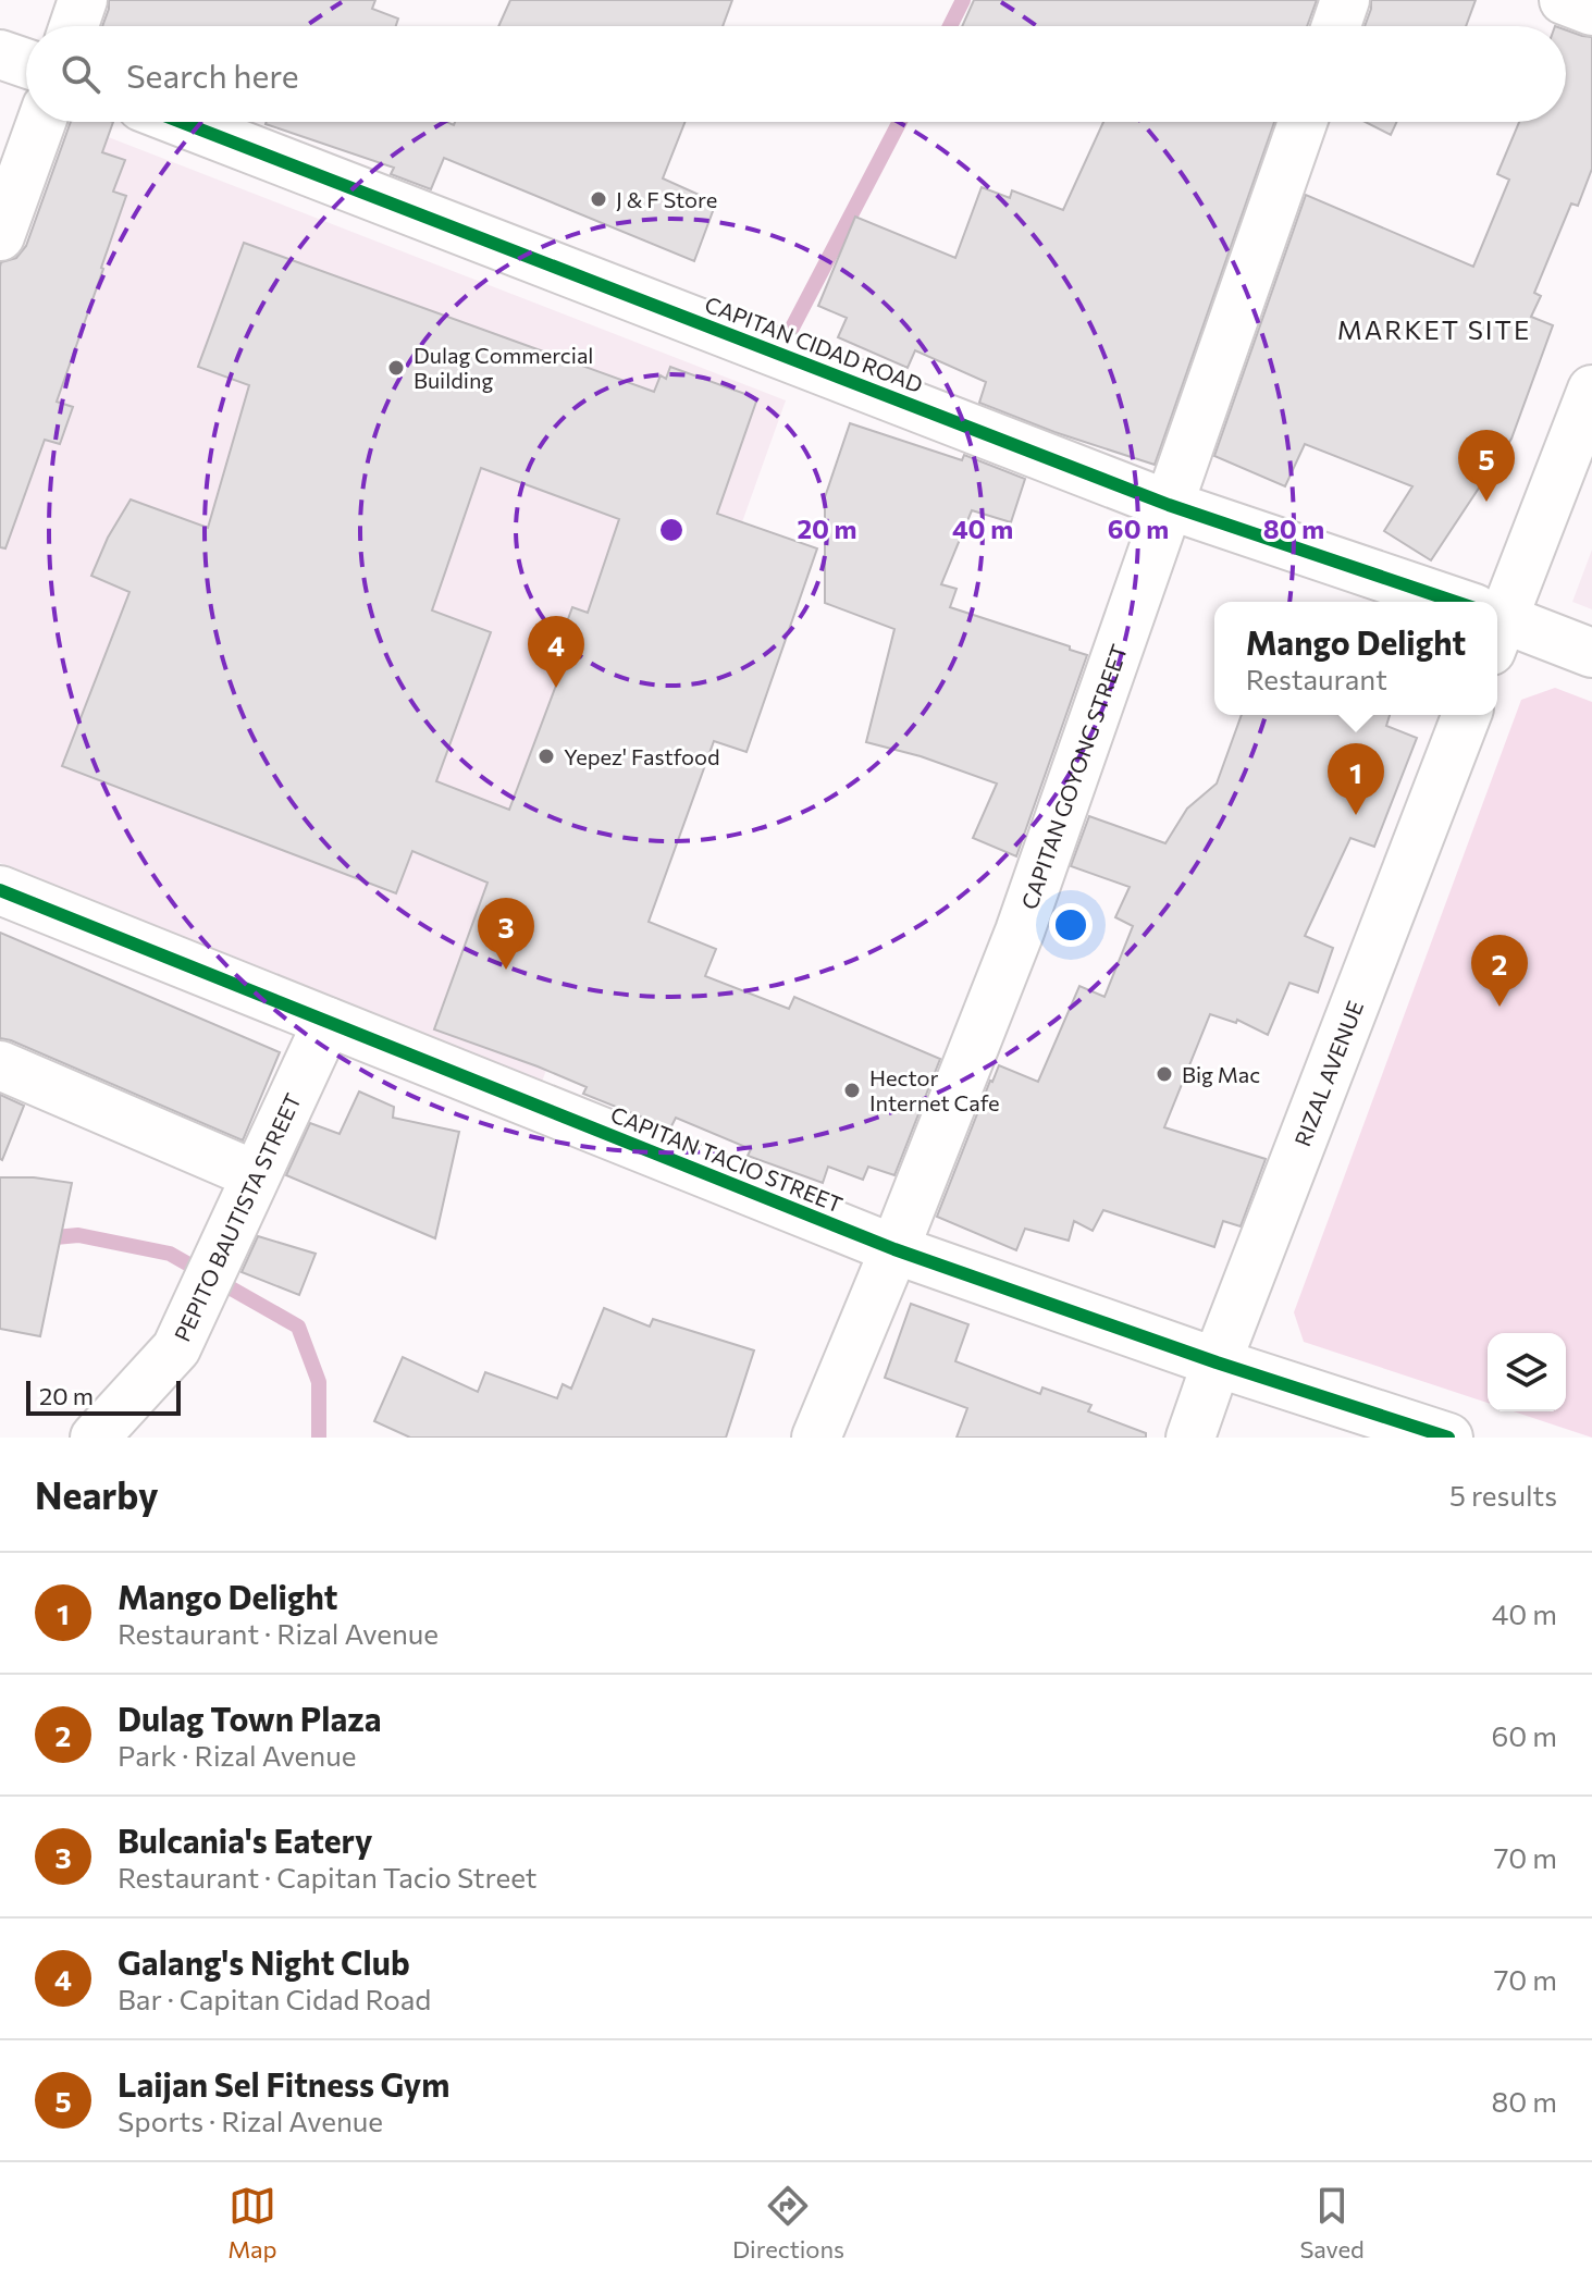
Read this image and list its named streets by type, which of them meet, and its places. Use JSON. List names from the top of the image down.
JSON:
{
  "streets": {
    "street": [
      "CAPITAN CIDAD ROAD",
      "CAPITAN GOYONG STREET",
      "RIZAL AVENUE",
      "CAPITAN TACIO STREET",
      "PEPITO BAUTISTA STREET"
    ]
  },
  "crossings": [
    ["CAPITAN CIDAD ROAD", "CAPITAN GOYONG STREET"],
    ["CAPITAN GOYONG STREET", "CAPITAN TACIO STREET"],
    ["RIZAL AVENUE", "CAPITAN TACIO STREET"],
    ["CAPITAN TACIO STREET", "PEPITO BAUTISTA STREET"]
  ],
  "districts": ["MARKET SITE"],
  "places": [
    "J & F Store",
    "Dulag Commercial Building",
    "Yepez' Fastfood",
    "Big Mac",
    "Hector Internet Cafe"
  ],
  "scale_bar": "20 m",
  "page": {
    "search": "Search here",
    "pins": [
      "5",
      "4",
      "1",
      "3",
      "2"
    ],
    "popup": ["Mango Delight", "Restaurant"],
    "scale": "20 m",
    "heading": ["Nearby", "5 results"],
    "list": [
      {
        "mark": "1",
        "name": "Mango Delight",
        "note": "Restaurant · Rizal Avenue",
        "value": "40 m"
      },
      {
        "mark": "2",
        "name": "Dulag Town Plaza",
        "note": "Park · Rizal Avenue",
        "value": "60 m"
      },
      {
        "mark": "3",
        "name": "Bulcania's Eatery",
        "note": "Restaurant · Capitan Tacio Street",
        "value": "70 m"
      },
      {
        "mark": "4",
        "name": "Galang's Night Club",
        "note": "Bar · Capitan Cidad Road",
        "value": "70 m"
      },
      {
        "mark": "5",
        "name": "Laijan Sel Fitness Gym",
        "note": "Sports · Rizal Avenue",
        "value": "80 m"
      }
    ],
    "nav": ["Map", "Directions", "Saved"]
  },
  "rings": [
    "20 m",
    "40 m",
    "60 m",
    "80 m"
  ]
}
